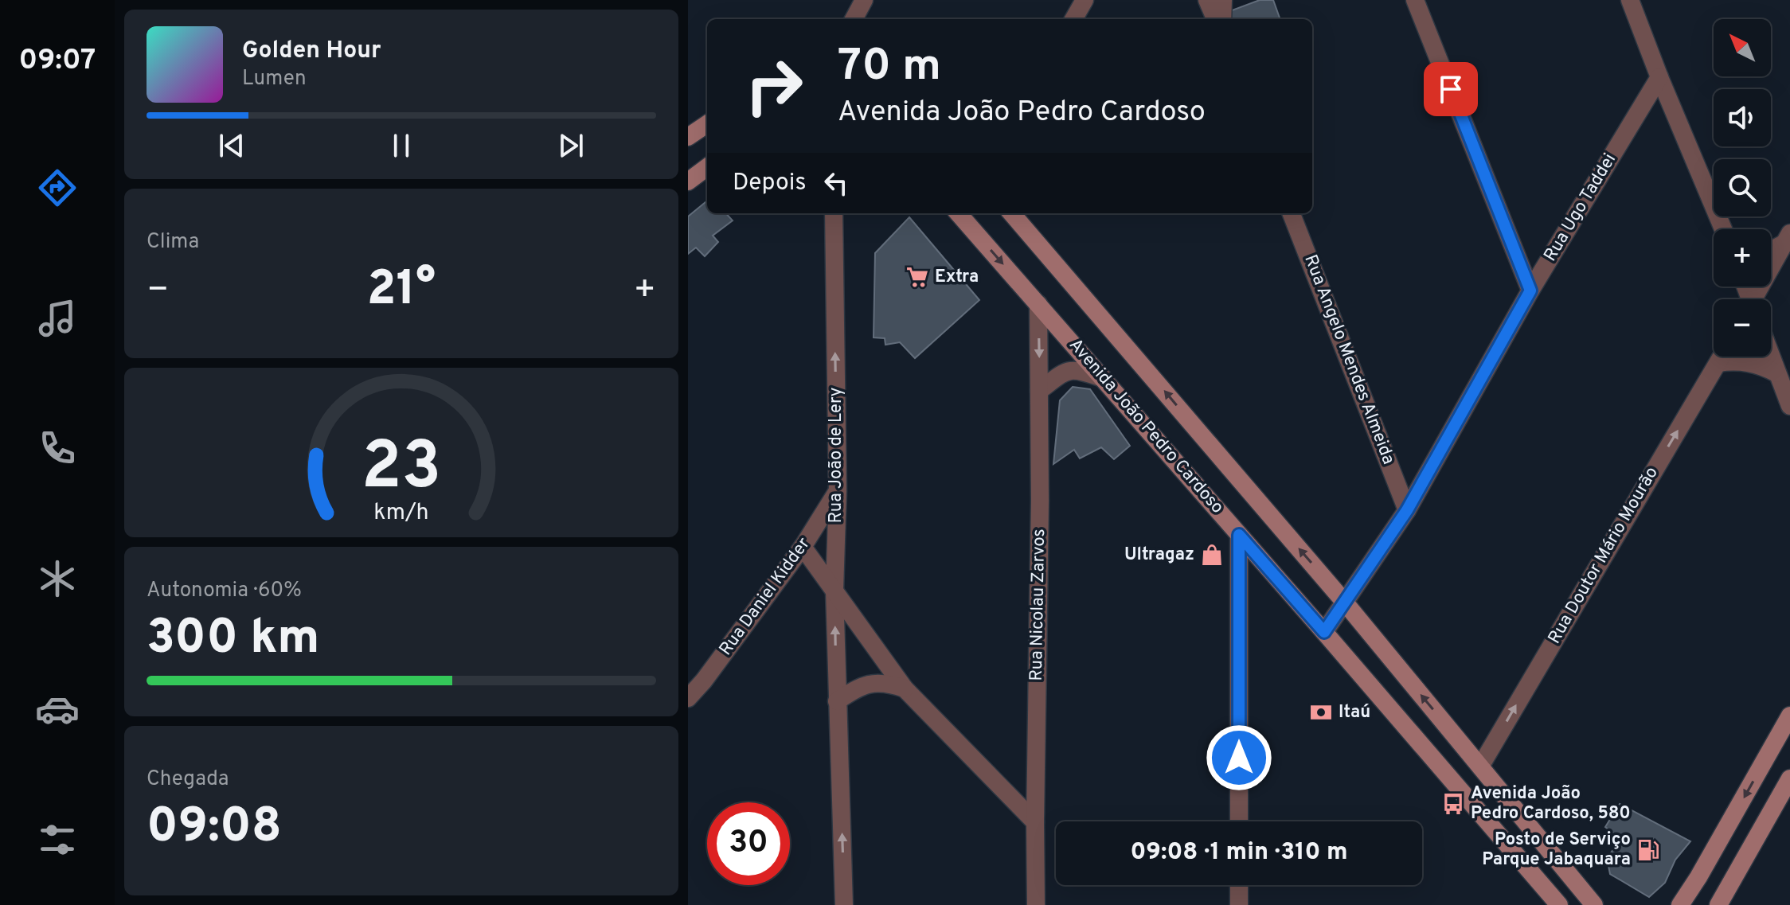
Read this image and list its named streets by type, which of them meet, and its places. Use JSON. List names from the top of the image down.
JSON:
{
  "streets": {
    "main road": ["Avenida João Pedro Cardoso"],
    "street": [
      "Rua Ugo Taddei",
      "Rua Angelo Mendes Almeida",
      "Rua João de Lery",
      "Rua Doutor Mário Mourão",
      "Rua Daniel Kidder",
      "Rua Nicolau Zarvos"
    ]
  },
  "crossings": [
    ["Rua Ugo Taddei", "Rua Angelo Mendes Almeida"],
    ["Rua Ugo Taddei", "Avenida João Pedro Cardoso"],
    ["Avenida João Pedro Cardoso", "Rua Doutor Mário Mourão"],
    ["Avenida João Pedro Cardoso", "Rua Nicolau Zarvos"],
    ["Rua João de Lery", "Rua Daniel Kidder"]
  ],
  "one_way": ["Rua João de Lery", "Rua Doutor Mário Mourão"],
  "places": {
    "supermarket": ["Extra"],
    "shop": ["Ultragaz"],
    "bank": ["Itaú"],
    "bus stop": ["Avenida João Pedro Cardoso, 580"],
    "fuel station": ["Posto de Serviço Parque Jabaquara"]
  },
  "north": "top left",
  "page": {
    "tabs": "09:07",
    "map_buttons": ["+", "−"],
    "turn": ["70 m", "Avenida João Pedro Cardoso"],
    "song": ["Golden Hour", "Lumen"],
    "then": "Depois",
    "tile": [
      "Clima",
      ["Autonomia · 60%", "300 km"],
      ["Chegada", "09:08"]
    ],
    "heat": ["−", "21°", "+"],
    "limit": "30",
    "trip": "09:08 · 1 min · 310 m",
    "gauge": ["23", "km/h"]
  }
}
